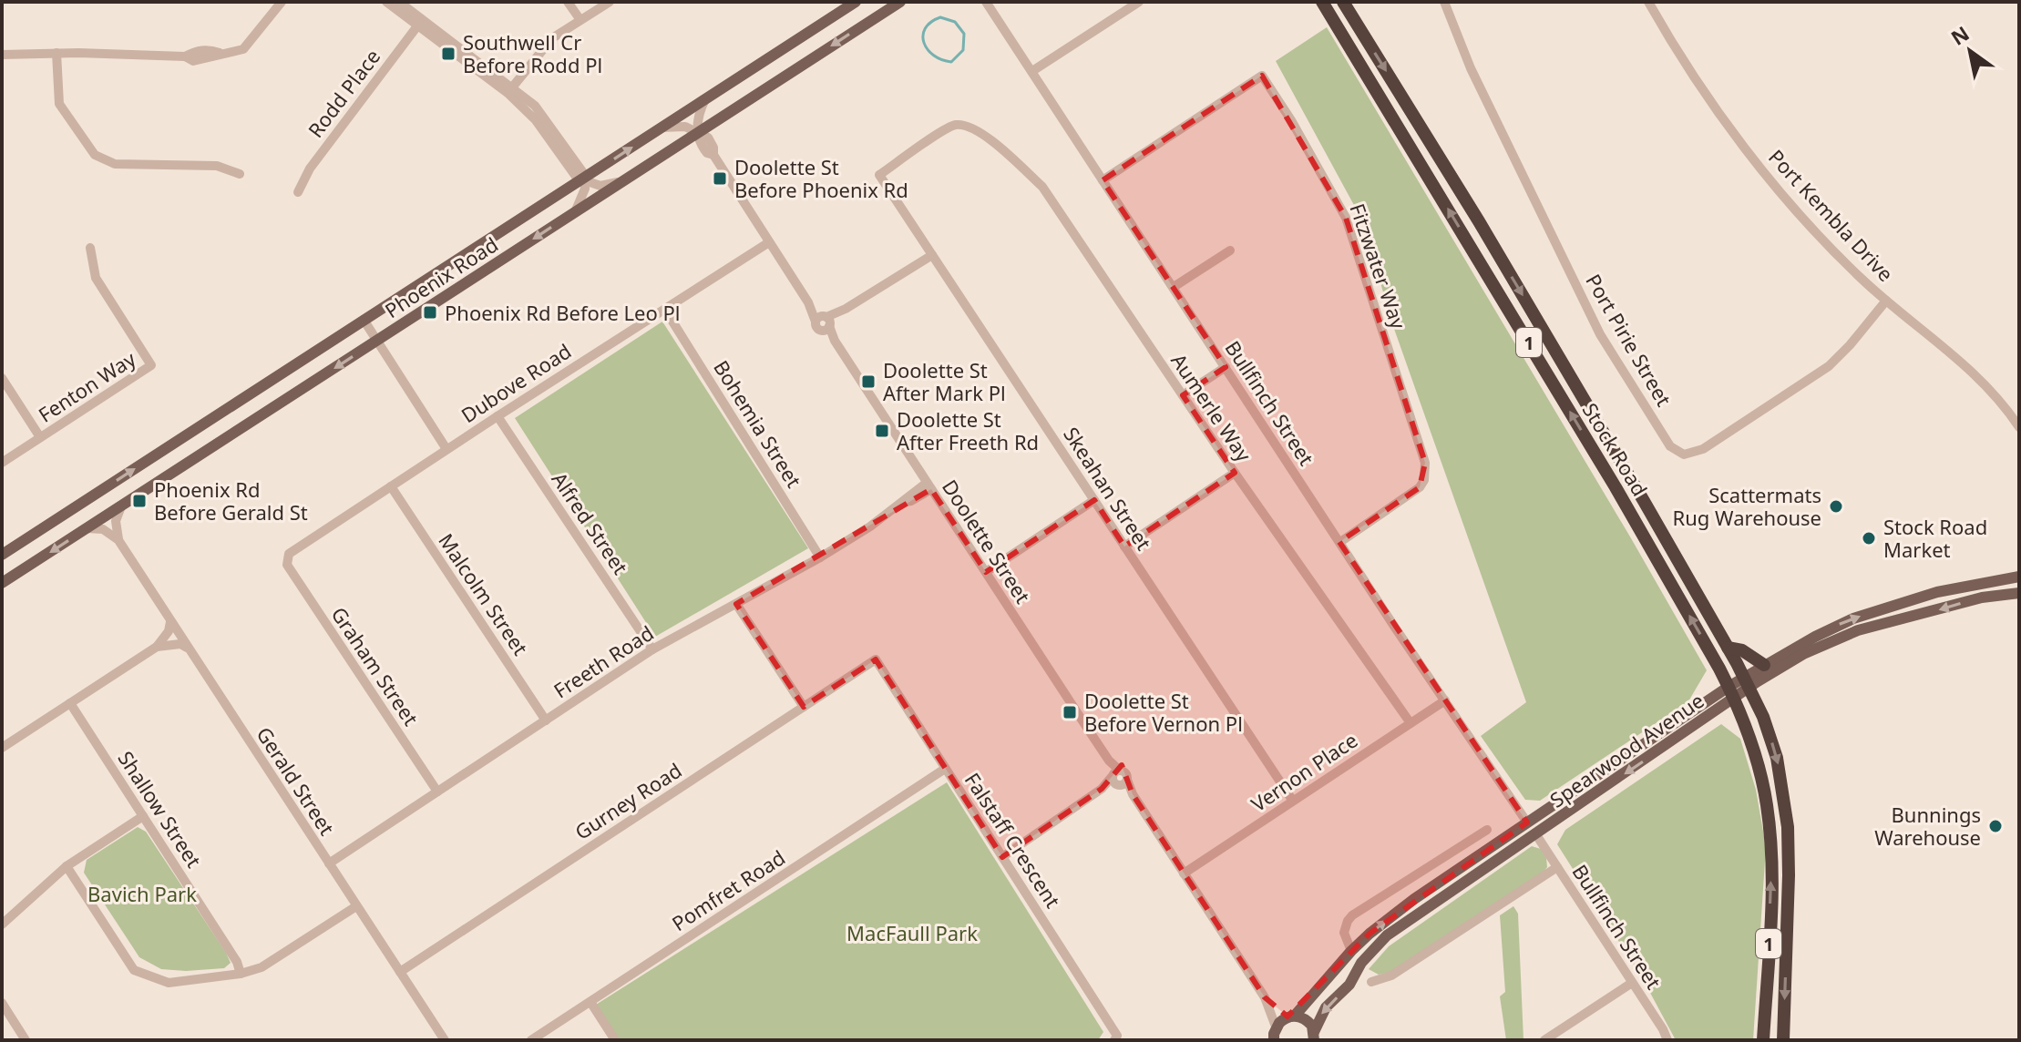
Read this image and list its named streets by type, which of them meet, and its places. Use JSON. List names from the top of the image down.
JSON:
{
  "streets": {
    "highway": ["1", "Stock Road"],
    "main road": ["Phoenix Road", "Spearwood Avenue"],
    "street": [
      "Rodd Place",
      "Port Kembla Drive",
      "Fitzwater Way",
      "Port Pirie Street",
      "Dubove Road",
      "Fenton Way",
      "Bullfinch Street",
      "Aumerle Way",
      "Bohemia Street",
      "Skeahan Street",
      "Alfred Street",
      "Doolette Street",
      "Malcolm Street",
      "Freeth Road",
      "Graham Street",
      "Vernon Place",
      "Gerald Street",
      "Gurney Road",
      "Shallow Street",
      "Falstaff Crescent",
      "Pomfret Road"
    ]
  },
  "crossings": [
    ["Port Kembla Drive", "Port Pirie Street"],
    ["Fitzwater Way", "Bullfinch Street"],
    ["Phoenix Road", "Doolette Street"],
    ["Dubove Road", "Bohemia Street"],
    ["Dubove Road", "Alfred Street"],
    ["Dubove Road", "Doolette Street"],
    ["Dubove Road", "Malcolm Street"],
    ["Dubove Road", "Graham Street"],
    ["Bullfinch Street", "Spearwood Avenue"],
    ["Bullfinch Street", "Vernon Place"],
    ["Aumerle Way", "Skeahan Street"],
    ["Aumerle Way", "Vernon Place"],
    ["Bohemia Street", "Freeth Road"],
    ["Stock Road", "Spearwood Avenue"],
    ["Skeahan Street", "Vernon Place"],
    ["Alfred Street", "Freeth Road"],
    ["Doolette Street", "Freeth Road"],
    ["Doolette Street", "Spearwood Avenue"],
    ["Doolette Street", "Vernon Place"],
    ["Malcolm Street", "Freeth Road"],
    ["Freeth Road", "Graham Street"],
    ["Freeth Road", "Gerald Street"],
    ["Gerald Street", "Gurney Road"],
    ["Gurney Road", "Falstaff Crescent"],
    ["Falstaff Crescent", "Pomfret Road"]
  ],
  "parks": ["Bavich Park", "MacFaull Park"],
  "places": {
    "transit": [
      "Southwell Cr Before Rodd Pl",
      "Doolette St Before Phoenix Rd",
      "Phoenix Rd Before Leo Pl",
      "Doolette St After Mark Pl",
      "Doolette St After Freeth Rd",
      "Phoenix Rd Before Gerald St",
      "Doolette St Before Vernon Pl"
    ],
    "other": ["Scattermats Rug Warehouse", "Stock Road Market", "Bunnings Warehouse"]
  },
  "north": "top left"
}
